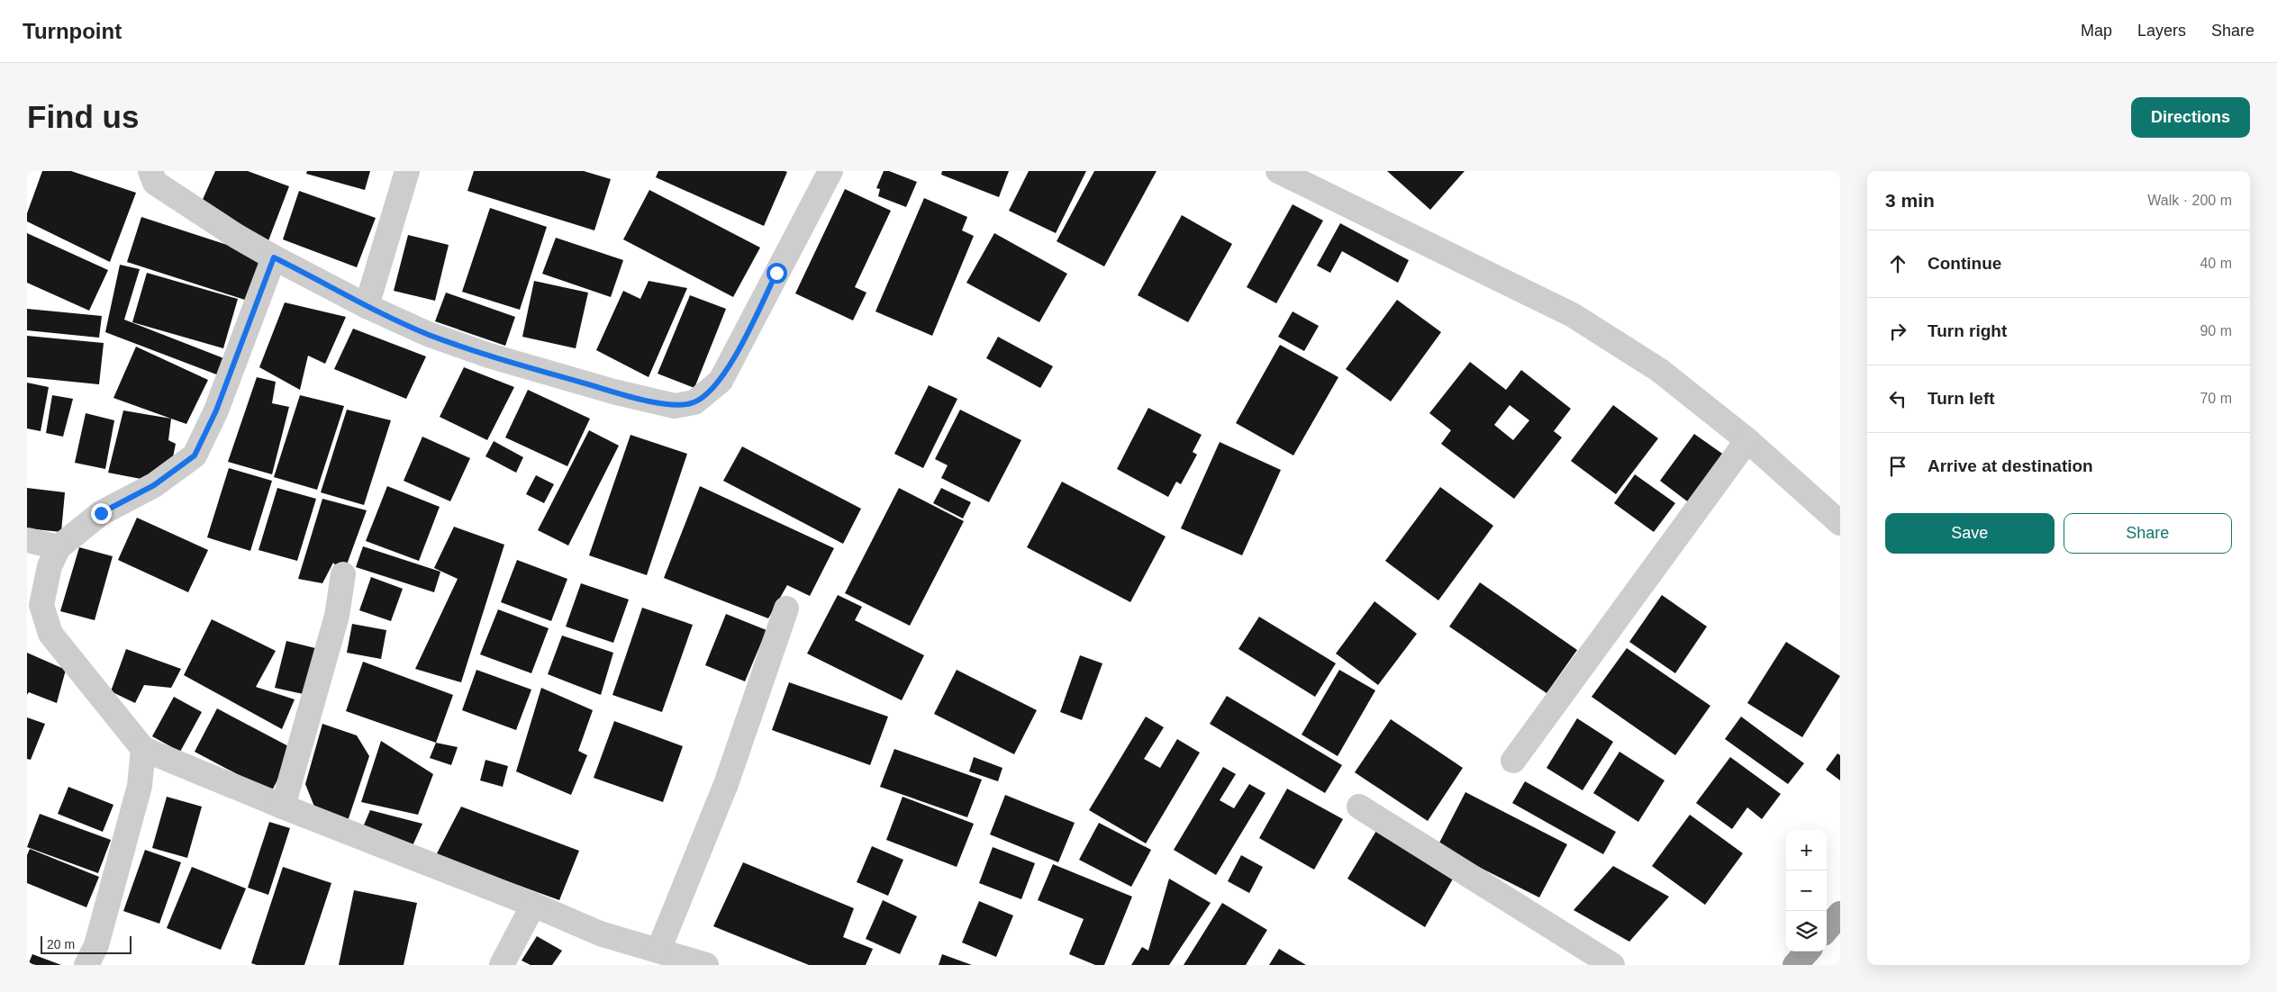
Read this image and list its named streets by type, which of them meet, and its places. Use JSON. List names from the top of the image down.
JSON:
{
  "scale_bar": "20 m",
  "page": {
    "header": "Turnpoint",
    "nav": ["Map", "Layers", "Share"],
    "buttons": [
      "Directions",
      ["Save", "Share"]
    ],
    "title": "Find us",
    "heading": ["3 min", "Walk · 200 m"],
    "list": [
      ["Continue", "40 m"],
      ["Turn right", "90 m"],
      ["Turn left", "70 m"],
      "Arrive at destination"
    ],
    "map_buttons": ["+", "−"],
    "scale": "20 m"
  }
}
